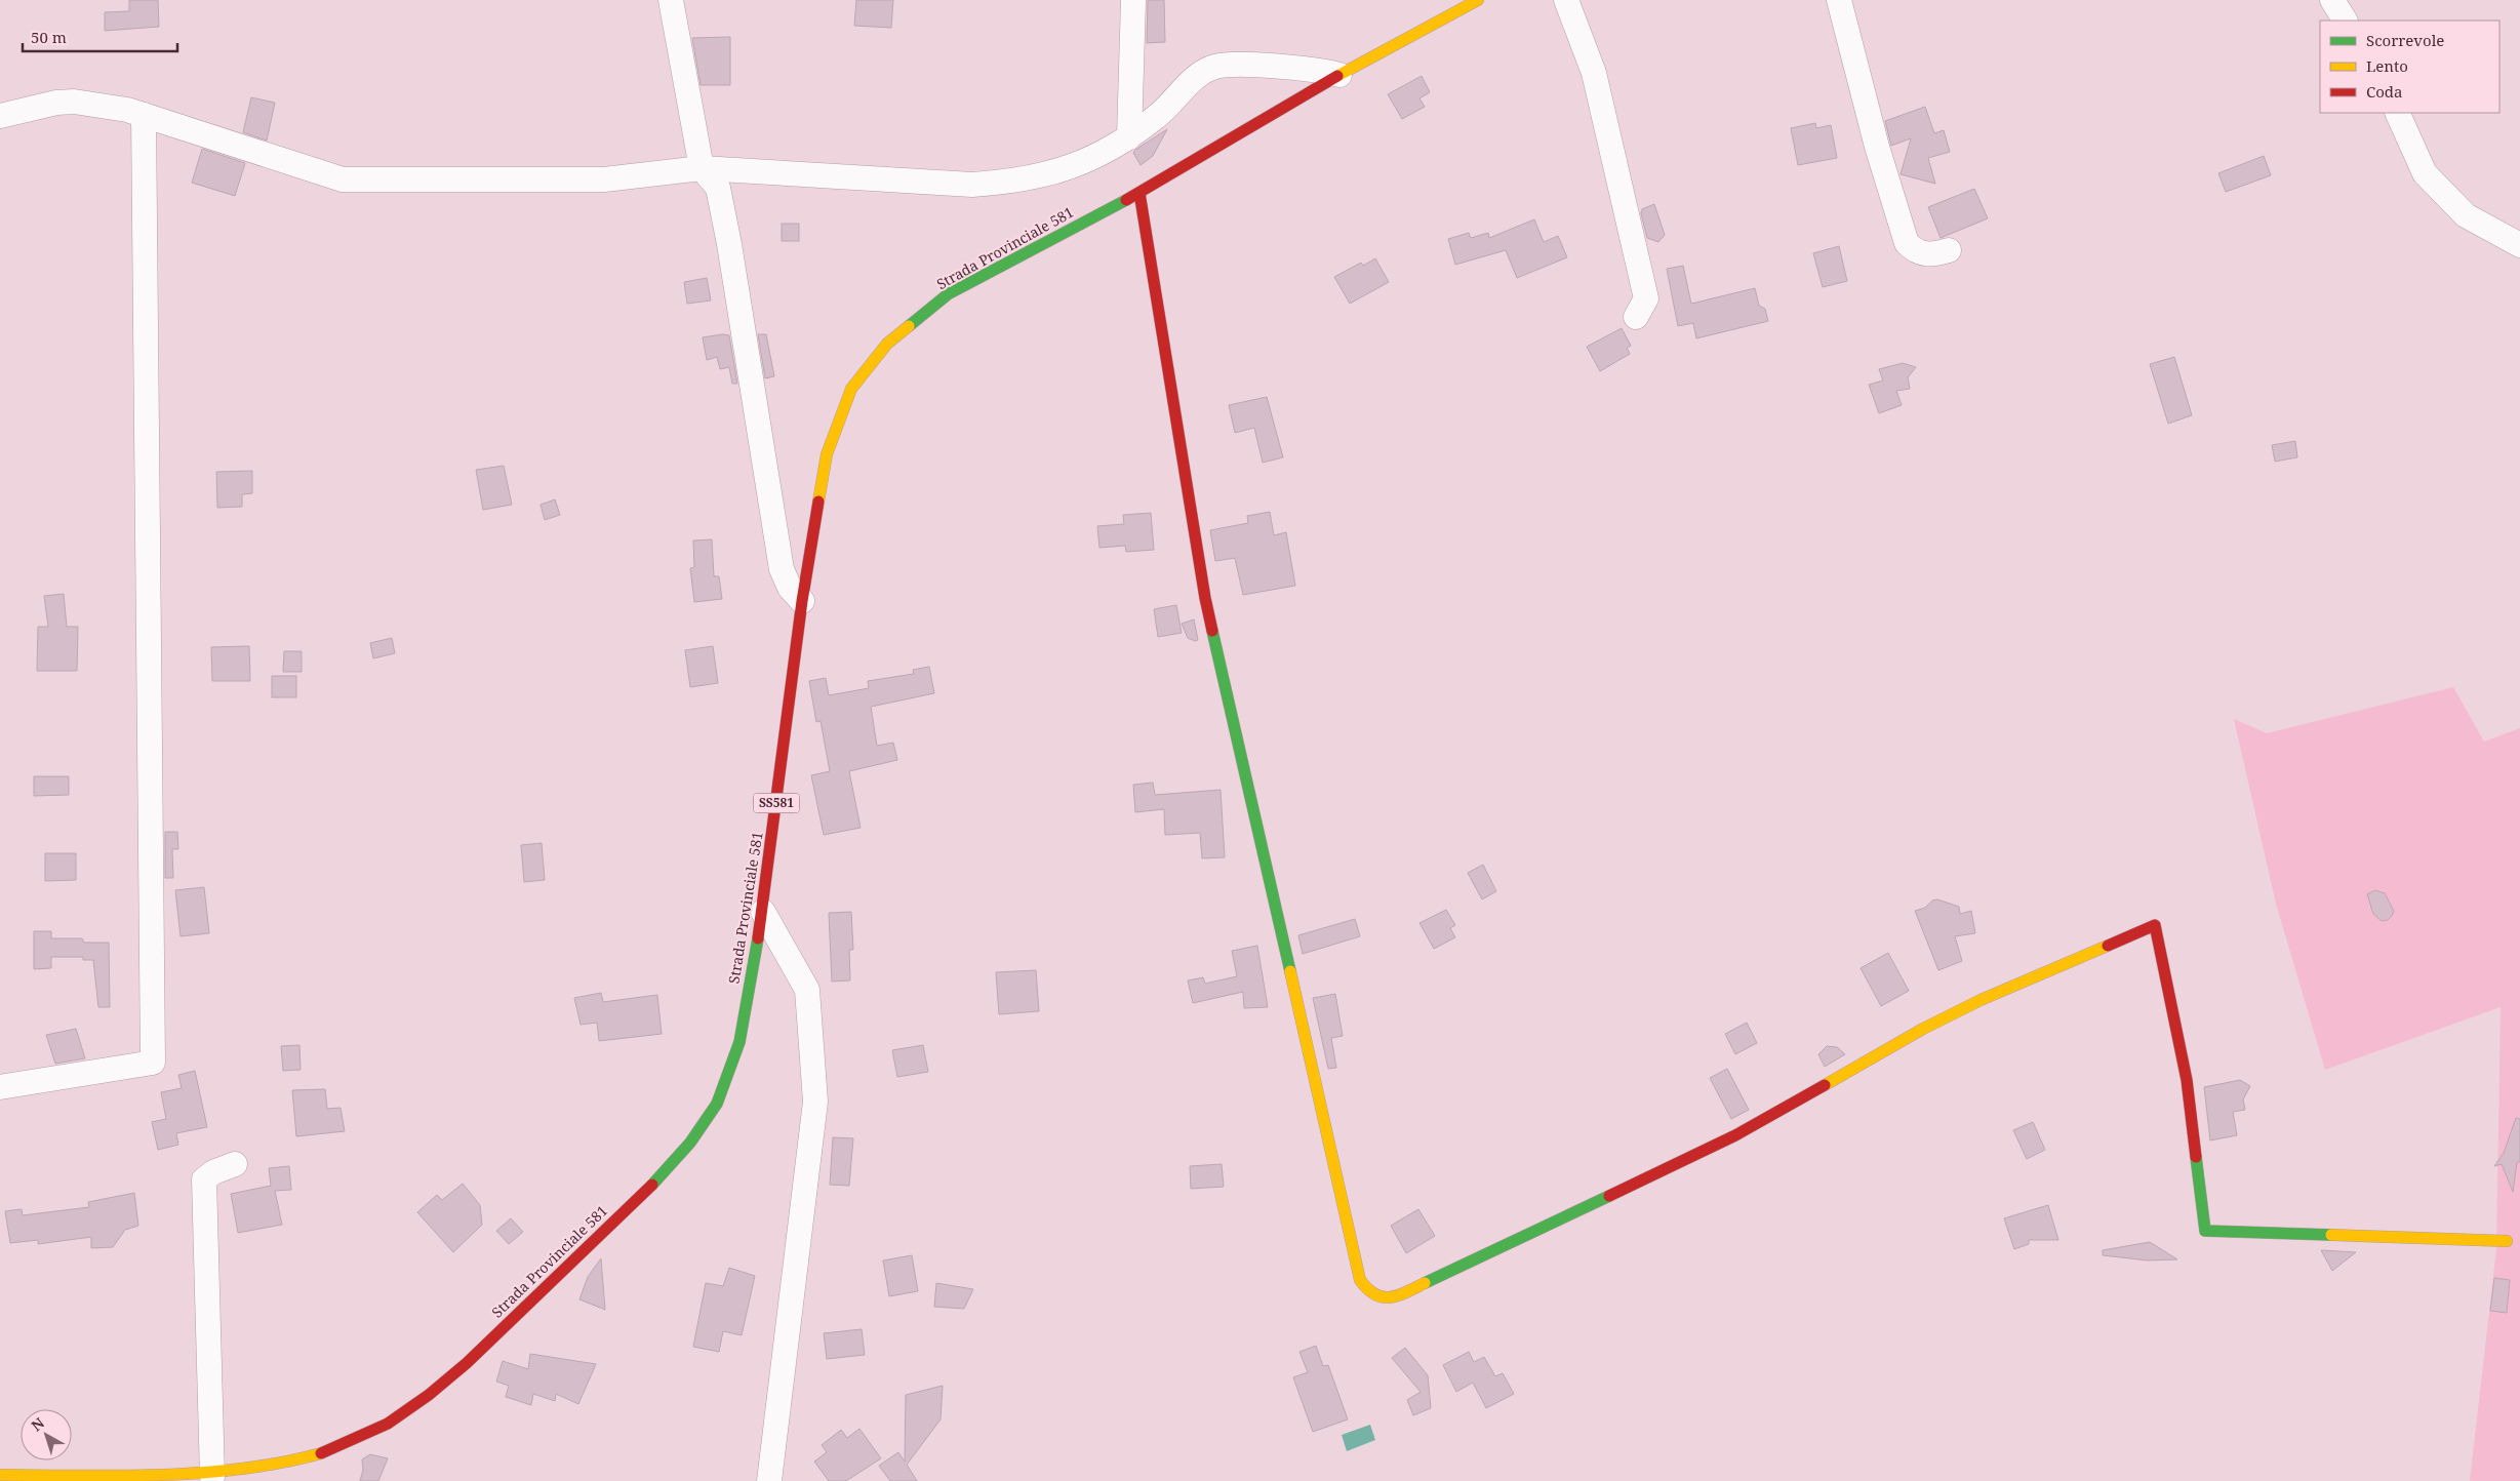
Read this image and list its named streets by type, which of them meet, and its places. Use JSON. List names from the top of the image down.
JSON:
{
  "streets": {
    "street": ["Strada Provinciale 581", "SS581"]
  },
  "legend": ["Scorrevole", "Lento", "Coda"],
  "scale_bar": "50 m",
  "north": "top left"
}
